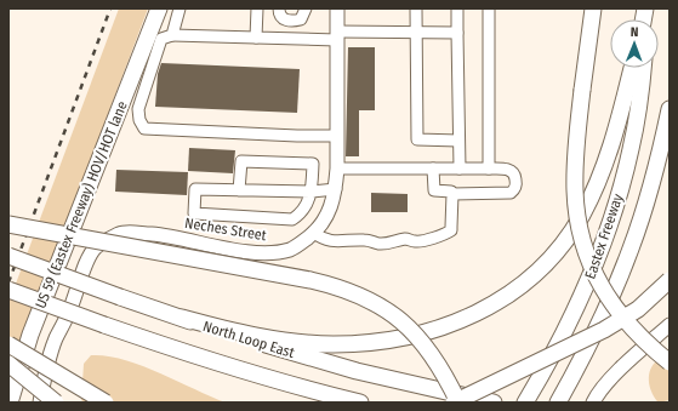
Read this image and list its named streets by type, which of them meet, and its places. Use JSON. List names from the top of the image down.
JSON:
{
  "streets": {
    "highway": ["US 59 (Eastex Freeway) HOV/HOT lane", "Eastex Freeway", "North Loop East"],
    "main road": ["Neches Street"]
  },
  "north": "top"
}
